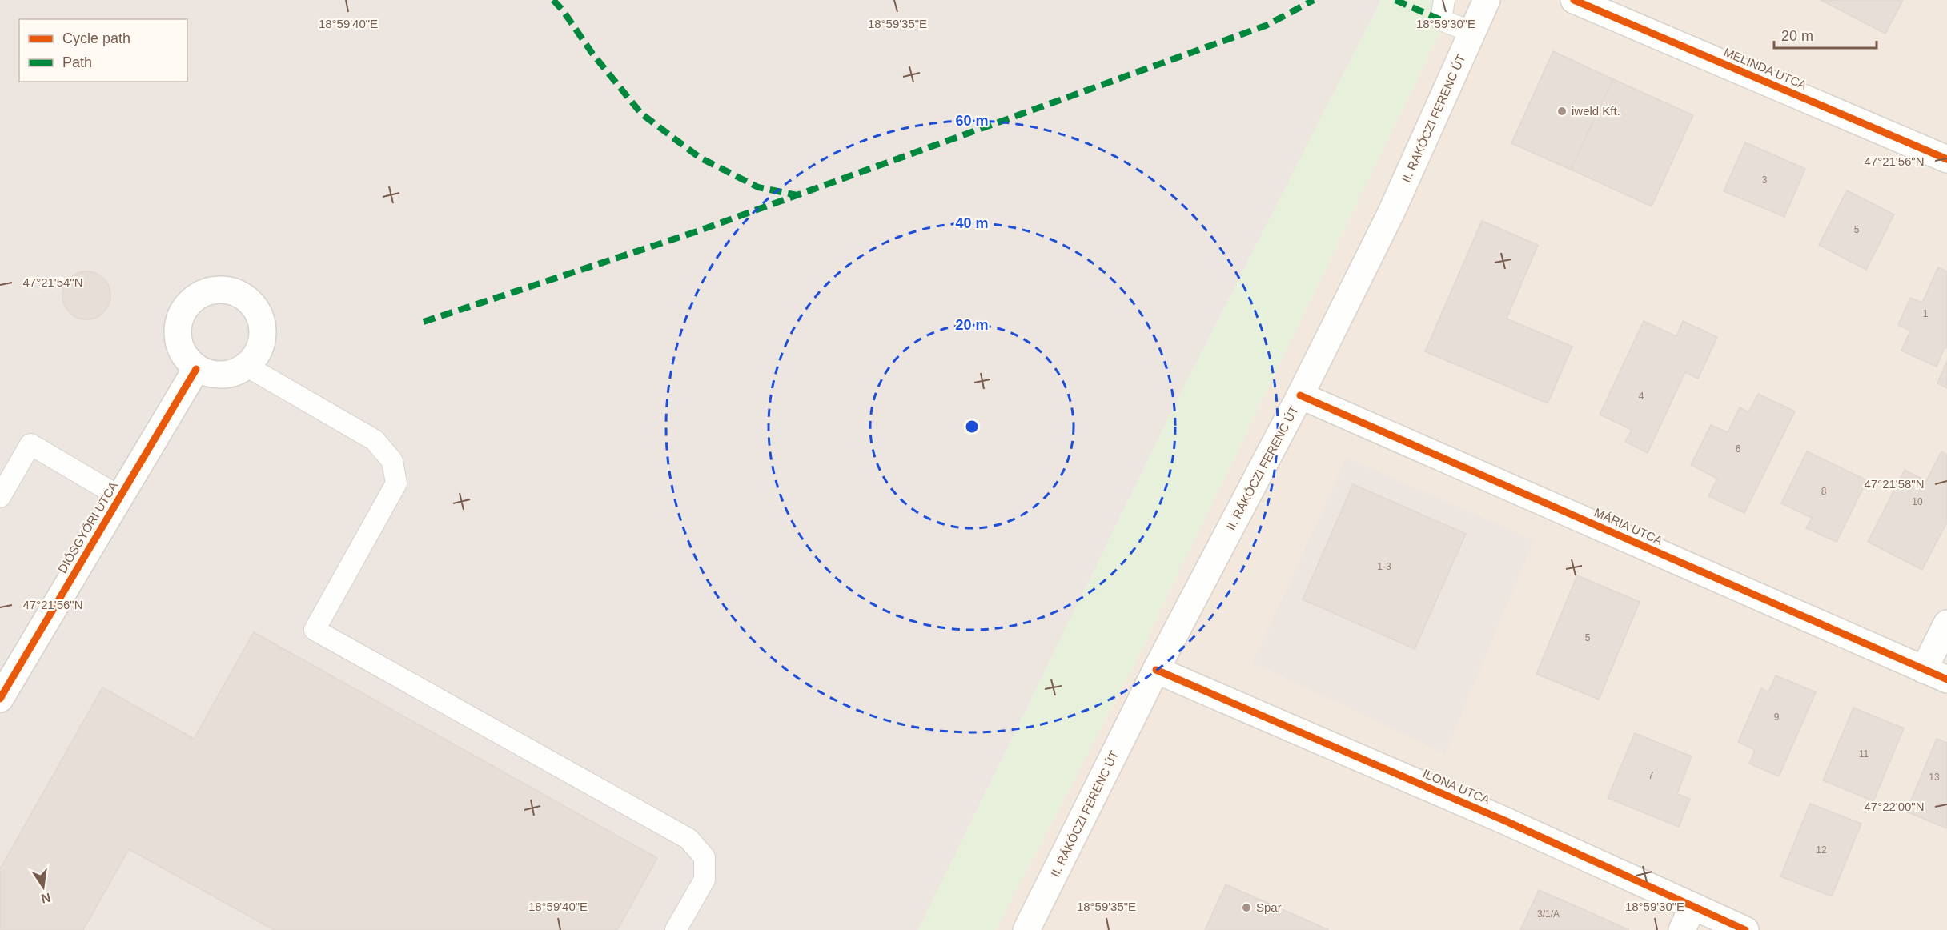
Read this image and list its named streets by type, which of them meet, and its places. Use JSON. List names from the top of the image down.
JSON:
{
  "streets": {
    "street": [
      "MELINDA UTCA",
      "II. RÁKÓCZI FERENC ÚT",
      "MÁRIA UTCA",
      "DIÓSGYŐRI UTCA",
      "ILONA UTCA"
    ]
  },
  "crossings": [
    ["II. RÁKÓCZI FERENC ÚT", "MÁRIA UTCA"],
    ["II. RÁKÓCZI FERENC ÚT", "ILONA UTCA"]
  ],
  "places": ["iweld Kft.", "Spar"],
  "house_numbers": [
    "3",
    "5",
    "1",
    "4",
    "6",
    "8",
    "10",
    "1-3",
    "5",
    "9",
    "11",
    "7",
    "13",
    "12",
    "3/1/A"
  ],
  "legend": ["Cycle path", "Path"],
  "scale_bar": "20 m",
  "north": "bottom",
  "coordinates": [
    "18°59'40\"E",
    "18°59'35\"E",
    "18°59'30\"E",
    "47°21'56\"N",
    "47°21'54\"N",
    "47°21'58\"N",
    "47°22'00\"N"
  ],
  "rings": ["60 m", "40 m", "20 m"]
}
